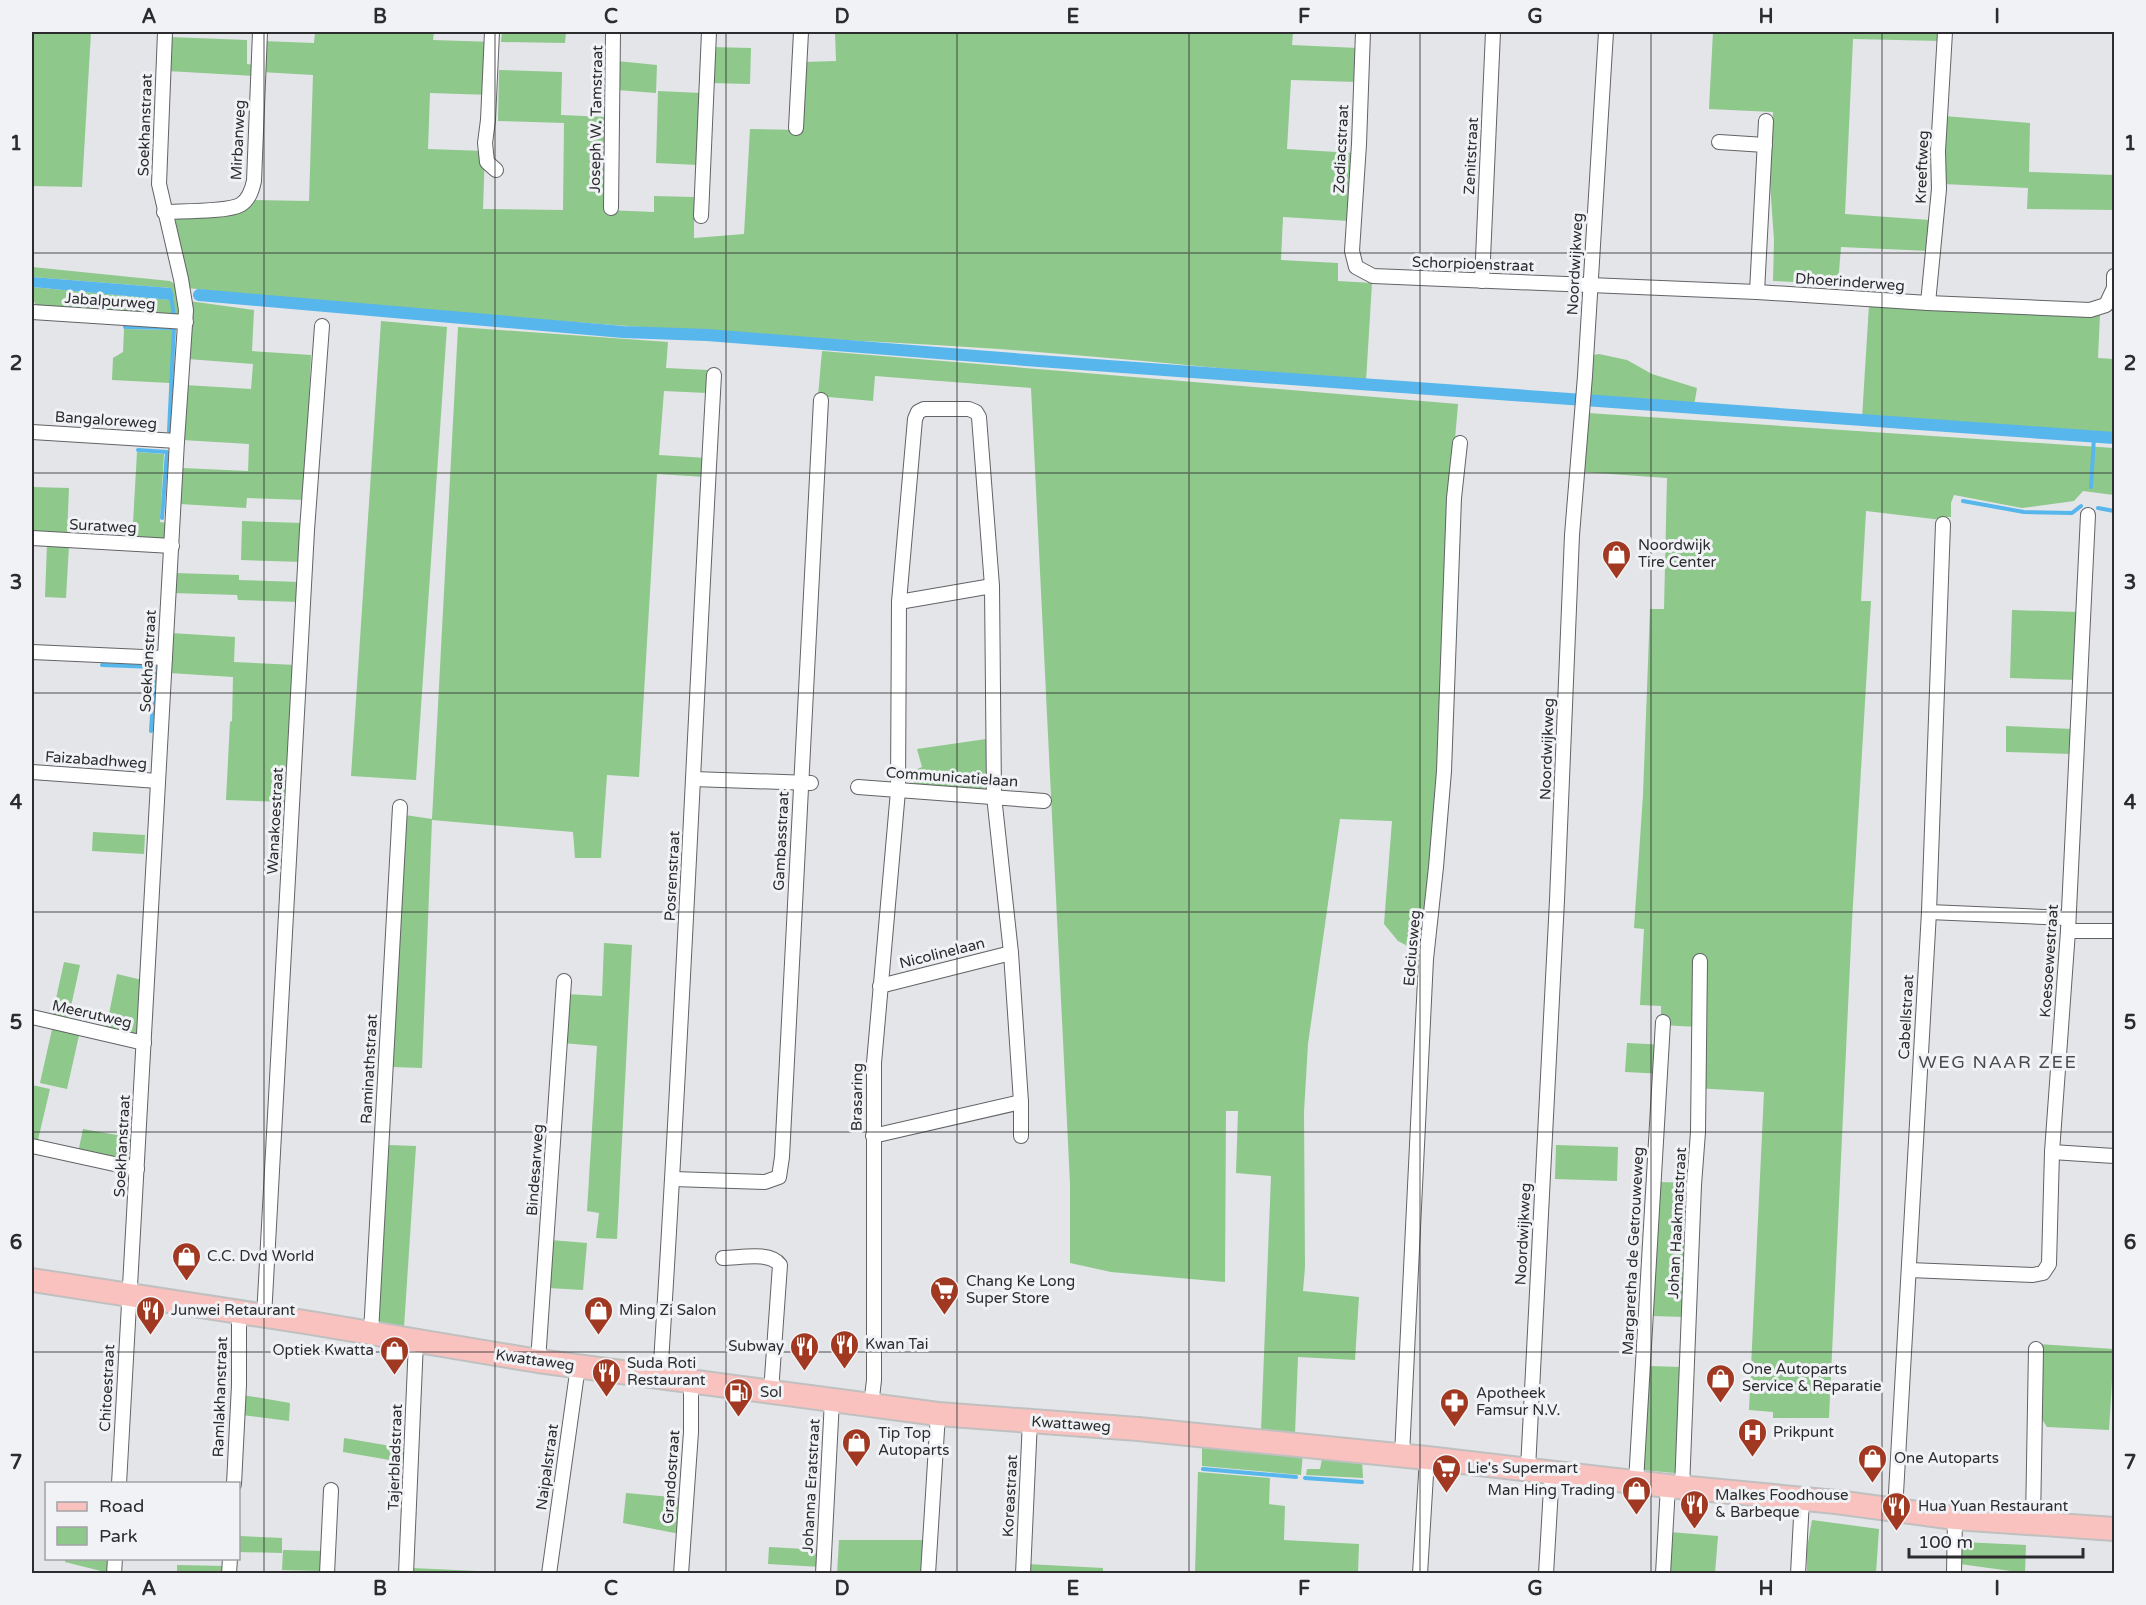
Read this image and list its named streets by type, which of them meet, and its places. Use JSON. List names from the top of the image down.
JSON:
{
  "streets": {
    "main road": ["Kwattaweg"],
    "street": [
      "Joseph W. Tamstraat",
      "Soekhanstraat",
      "Mirbanweg",
      "Zodiacstraat",
      "Zenitstraat",
      "Kreeftweg",
      "Schorpioenstraat",
      "Noordwijkweg",
      "Dhoerinderweg",
      "Jabalpurweg",
      "Bangaloreweg",
      "Suratweg",
      "Faizabadhweg",
      "Communicatielaan",
      "Wanakoestraat",
      "Gambasstraat",
      "Posrenstraat",
      "Edciusweg",
      "Nicolinelaan",
      "Koesoewestraat",
      "Meerutweg",
      "Cabellstraat",
      "Raminathstraat",
      "Brasaring",
      "Bindesarweg",
      "Johan Haakmatstraat",
      "Margaretha de Getrouweweg",
      "Chitoestraat",
      "Ramlakhanstraat",
      "Tajerbladstraat",
      "Naipalstraat",
      "Grandostraat",
      "Johanna Eratstraat",
      "Koreastraat"
    ]
  },
  "crossings": [
    ["Soekhanstraat", "Mirbanweg"],
    ["Soekhanstraat", "Jabalpurweg"],
    ["Soekhanstraat", "Bangaloreweg"],
    ["Soekhanstraat", "Suratweg"],
    ["Soekhanstraat", "Faizabadhweg"],
    ["Soekhanstraat", "Meerutweg"],
    ["Soekhanstraat", "Kwattaweg"],
    ["Soekhanstraat", "Chitoestraat"],
    ["Zodiacstraat", "Schorpioenstraat"],
    ["Zenitstraat", "Schorpioenstraat"],
    ["Kreeftweg", "Dhoerinderweg"],
    ["Schorpioenstraat", "Noordwijkweg"],
    ["Schorpioenstraat", "Dhoerinderweg"],
    ["Noordwijkweg", "Dhoerinderweg"],
    ["Noordwijkweg", "Kwattaweg"],
    ["Communicatielaan", "Brasaring"],
    ["Wanakoestraat", "Kwattaweg"],
    ["Gambasstraat", "Posrenstraat"],
    ["Posrenstraat", "Kwattaweg"],
    ["Edciusweg", "Kwattaweg"],
    ["Nicolinelaan", "Brasaring"],
    ["Koesoewestraat", "Cabellstraat"],
    ["Cabellstraat", "Kwattaweg"],
    ["Raminathstraat", "Kwattaweg"],
    ["Brasaring", "Kwattaweg"],
    ["Bindesarweg", "Kwattaweg"],
    ["Johan Haakmatstraat", "Kwattaweg"],
    ["Margaretha de Getrouweweg", "Kwattaweg"],
    ["Kwattaweg", "Chitoestraat"],
    ["Kwattaweg", "Ramlakhanstraat"],
    ["Kwattaweg", "Tajerbladstraat"],
    ["Kwattaweg", "Naipalstraat"],
    ["Kwattaweg", "Grandostraat"],
    ["Kwattaweg", "Johanna Eratstraat"],
    ["Kwattaweg", "Koreastraat"]
  ],
  "districts": ["WEG NAAR ZEE"],
  "places": {
    "shop": [
      "Noordwijk Tire Center",
      "C.C. Dvd World",
      "Ming Zi Salon",
      "Optiek Kwatta",
      "One Autoparts Service & Reparatie",
      "Tip Top Autoparts",
      "One Autoparts",
      "Man Hing Trading"
    ],
    "supermarket": ["Chang Ke Long Super Store", "Lie's Supermart"],
    "restaurant": [
      "Junwei Retaurant",
      "Kwan Tai",
      "Subway",
      "Suda Roti Restaurant",
      "Malkes Foodhouse & Barbeque",
      "Hua Yuan Restaurant"
    ],
    "fuel station": ["Sol"],
    "pharmacy": ["Apotheek Famsur N.V."],
    "hospital": ["Prikpunt"]
  },
  "legend": ["Road", "Park"],
  "scale_bar": "100 m",
  "grid": {
    "columns": [
      "A",
      "B",
      "C",
      "D",
      "E",
      "F",
      "G",
      "H",
      "I"
    ],
    "rows": [
      "1",
      "2",
      "3",
      "4",
      "5",
      "6",
      "7"
    ]
  }
}
